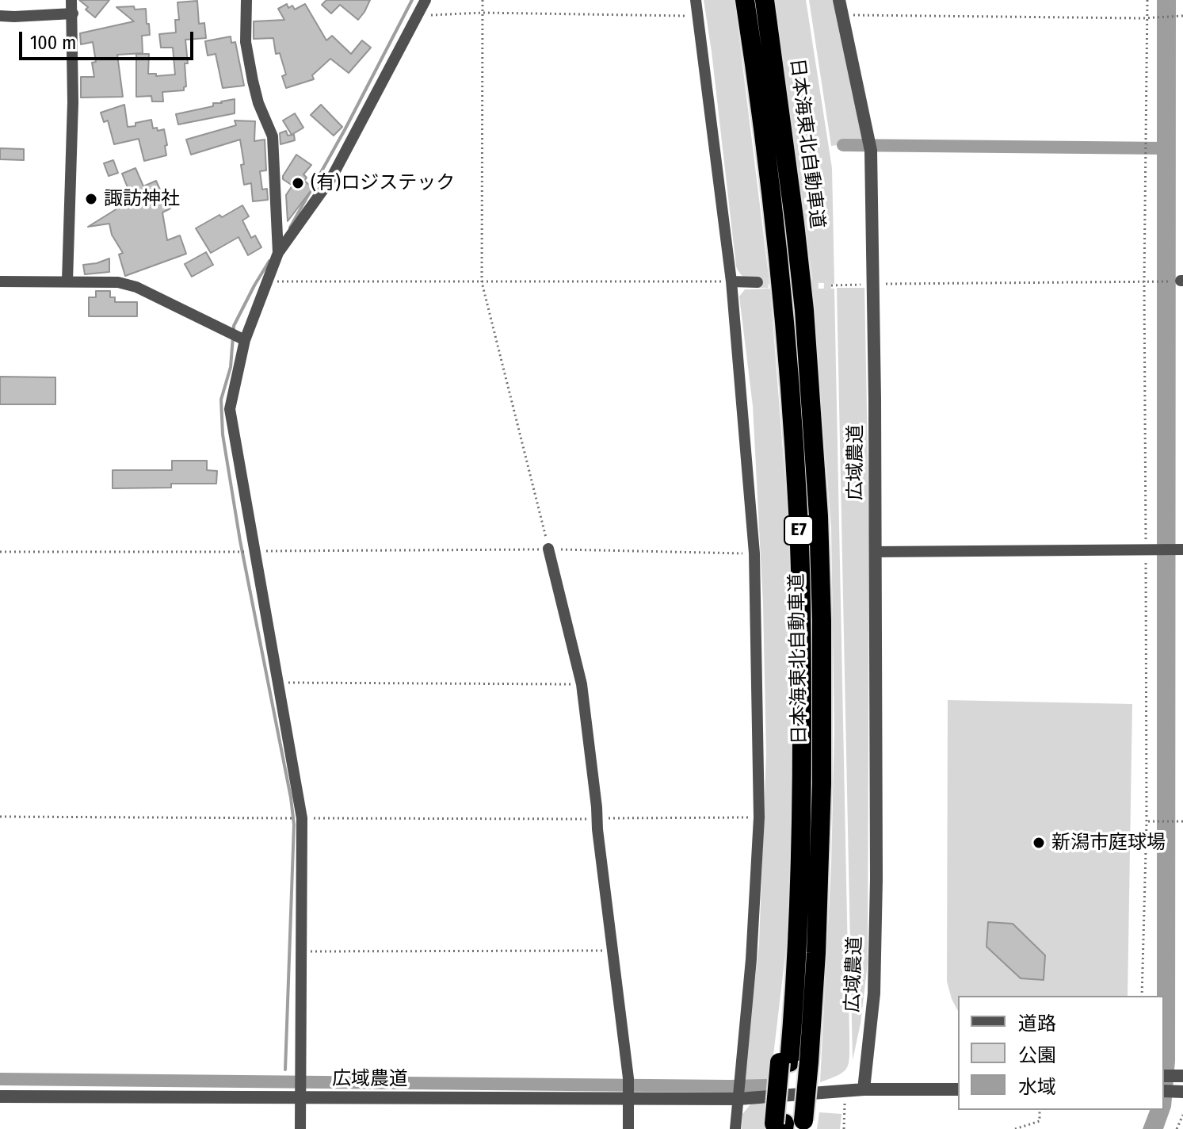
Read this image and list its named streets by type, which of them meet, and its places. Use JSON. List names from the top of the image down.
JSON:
{
  "streets": {
    "highway": ["日本海東北自動車道", "E7"],
    "street": ["広域農道"]
  },
  "places": ["(有)ロジステック", "諏訪神社", "新潟市庭球場"],
  "legend": ["道路", "公園", "水域"],
  "scale_bar": "100 m"
}
